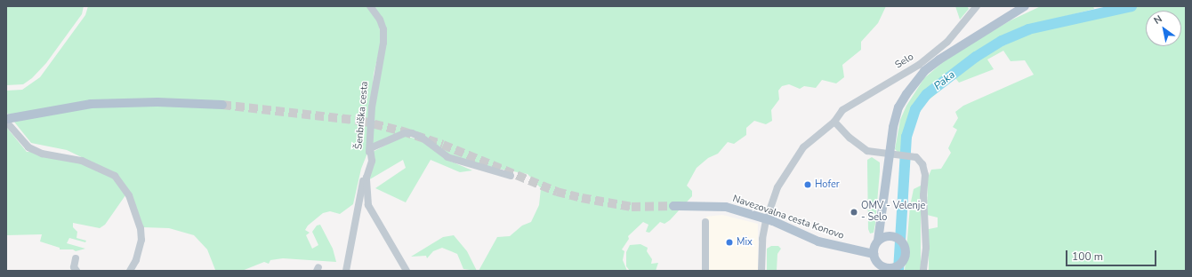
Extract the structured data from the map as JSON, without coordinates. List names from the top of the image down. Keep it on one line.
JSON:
{"streets":{"main road":["Navezovalna cesta Konovo"],"street":["Selo","Šenbriška cesta"]},"water":["Paka"],"places":["Hofer","OMV - Velenje - Selo","Mix"],"scale_bar":"100 m","north":"top left"}
